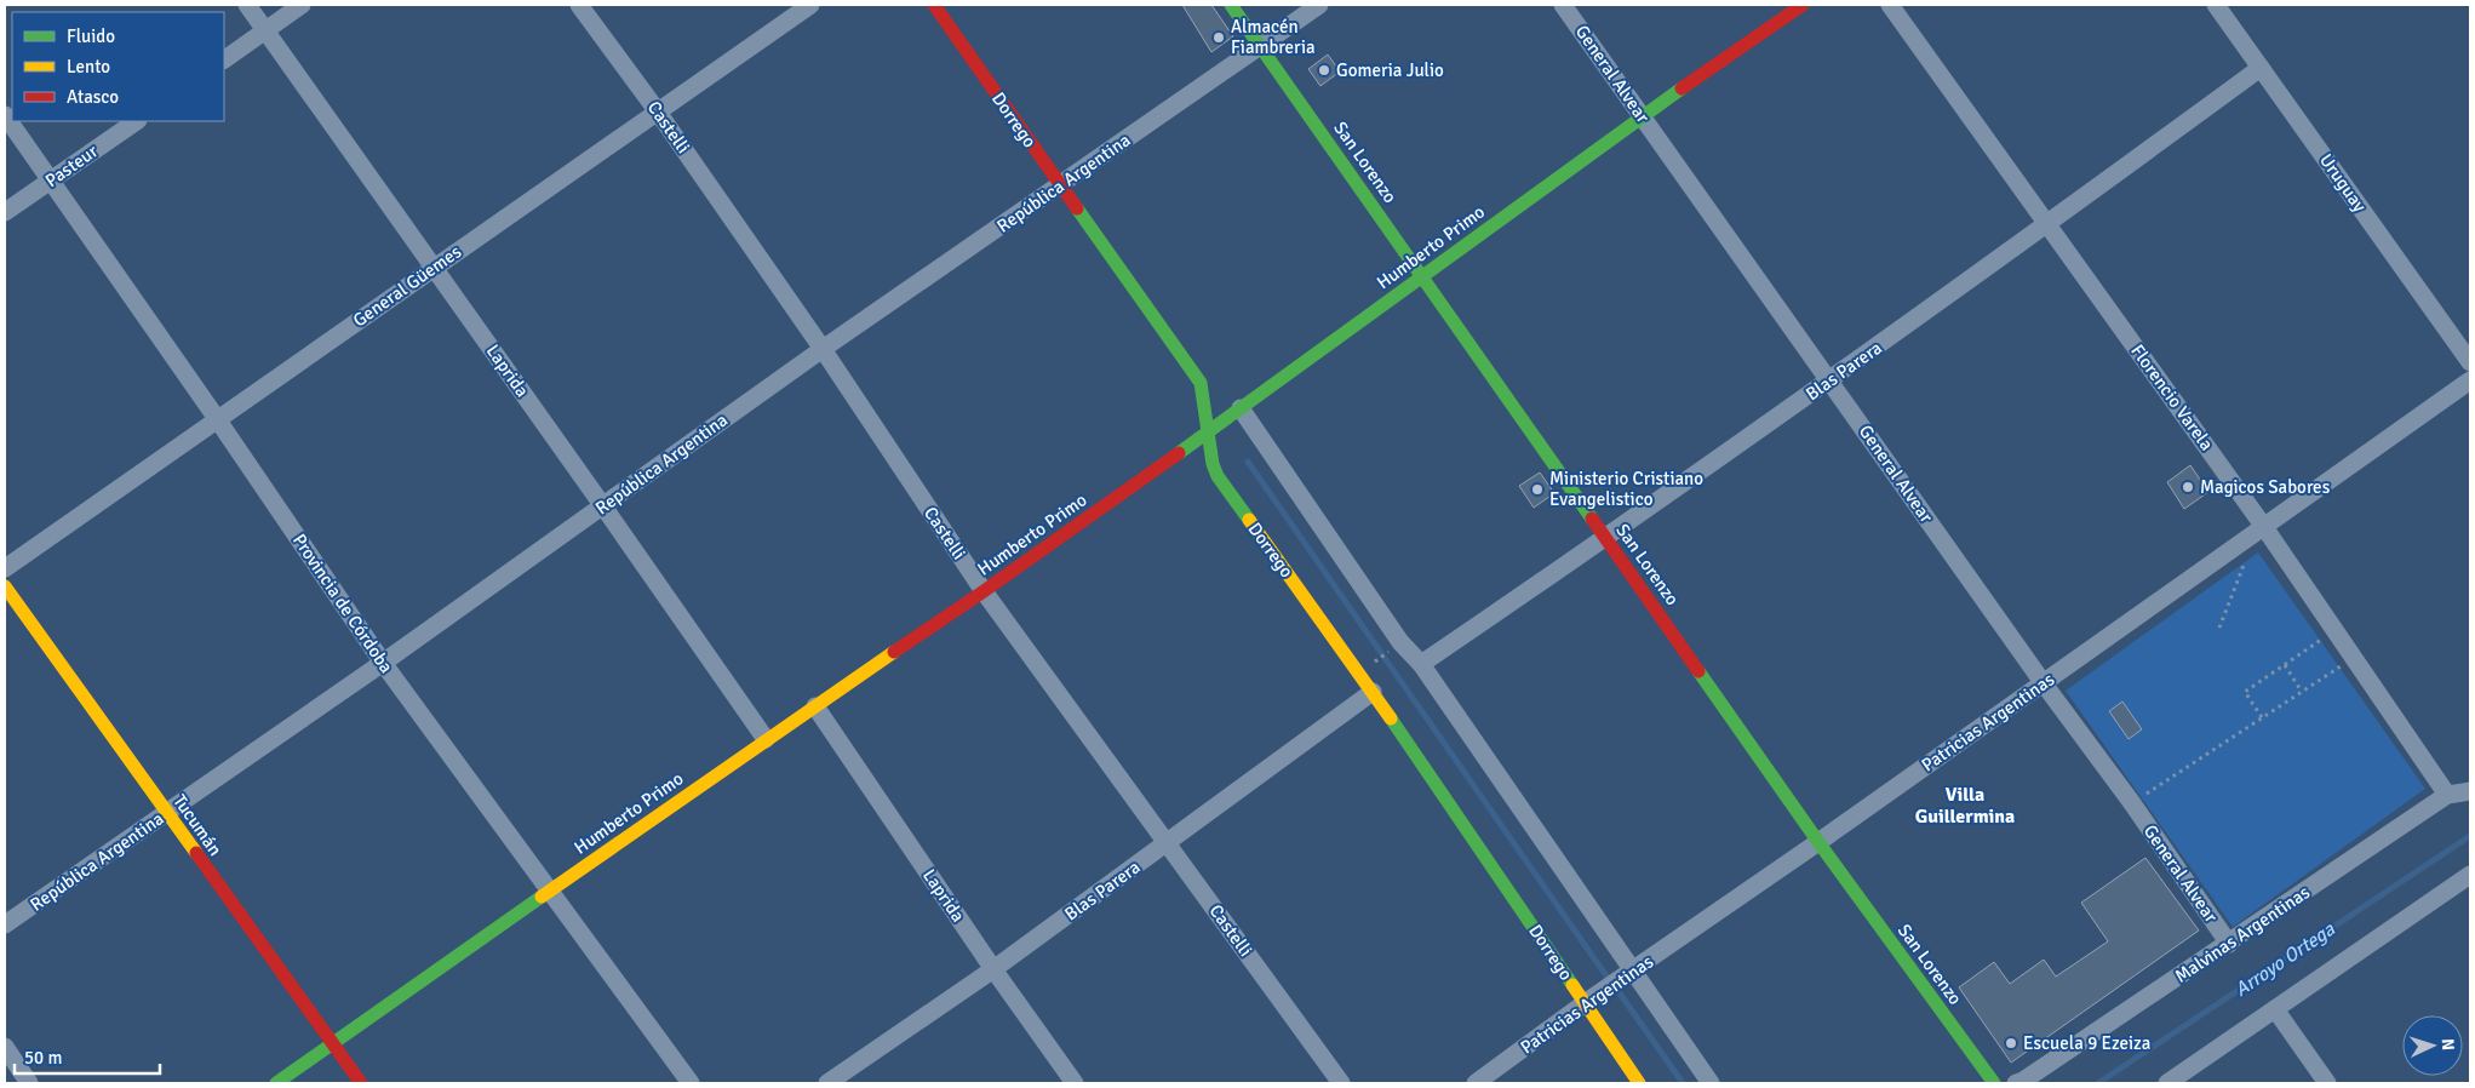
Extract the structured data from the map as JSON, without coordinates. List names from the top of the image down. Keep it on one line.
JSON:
{"streets":{"street":["General Alvear","Dorrego","Castelli","San Lorenzo","Pasteur","República Argentina","Uruguay","Humberto Primo","General Güemes","Laprida","Blas Parera","Florencio Varela","Provincia de Córdoba","Patricias Argentinas","Tucumán","Malvinas Argentinas"]},"crossings":[["General Alvear","Humberto Primo"],["General Alvear","Blas Parera"],["General Alvear","Patricias Argentinas"],["General Alvear","Malvinas Argentinas"],["Dorrego","República Argentina"],["Dorrego","Humberto Primo"],["Dorrego","Blas Parera"],["Dorrego","Patricias Argentinas"],["Castelli","República Argentina"],["Castelli","Humberto Primo"],["Castelli","General Güemes"],["Castelli","Blas Parera"],["San Lorenzo","República Argentina"],["San Lorenzo","Humberto Primo"],["San Lorenzo","Blas Parera"],["San Lorenzo","Patricias Argentinas"],["Pasteur","Provincia de Córdoba"],["República Argentina","Laprida"],["República Argentina","Provincia de Córdoba"],["República Argentina","Tucumán"],["Uruguay","Blas Parera"],["Humberto Primo","Laprida"],["Humberto Primo","Provincia de Córdoba"],["Humberto Primo","Tucumán"],["General Güemes","Laprida"],["General Güemes","Provincia de Córdoba"],["Laprida","Blas Parera"],["Blas Parera","Florencio Varela"],["Florencio Varela","Patricias Argentinas"],["Florencio Varela","Malvinas Argentinas"]],"districts":["Villa Guillermina"],"water":["Arroyo Ortega"],"places":["Almacén Fiambreria","Gomeria Julio","Magicos Sabores","Ministerio Cristiano Evangelistico","Escuela 9 Ezeiza"],"legend":["Fluido","Lento","Atasco"],"scale_bar":"50 m","north":"right"}
